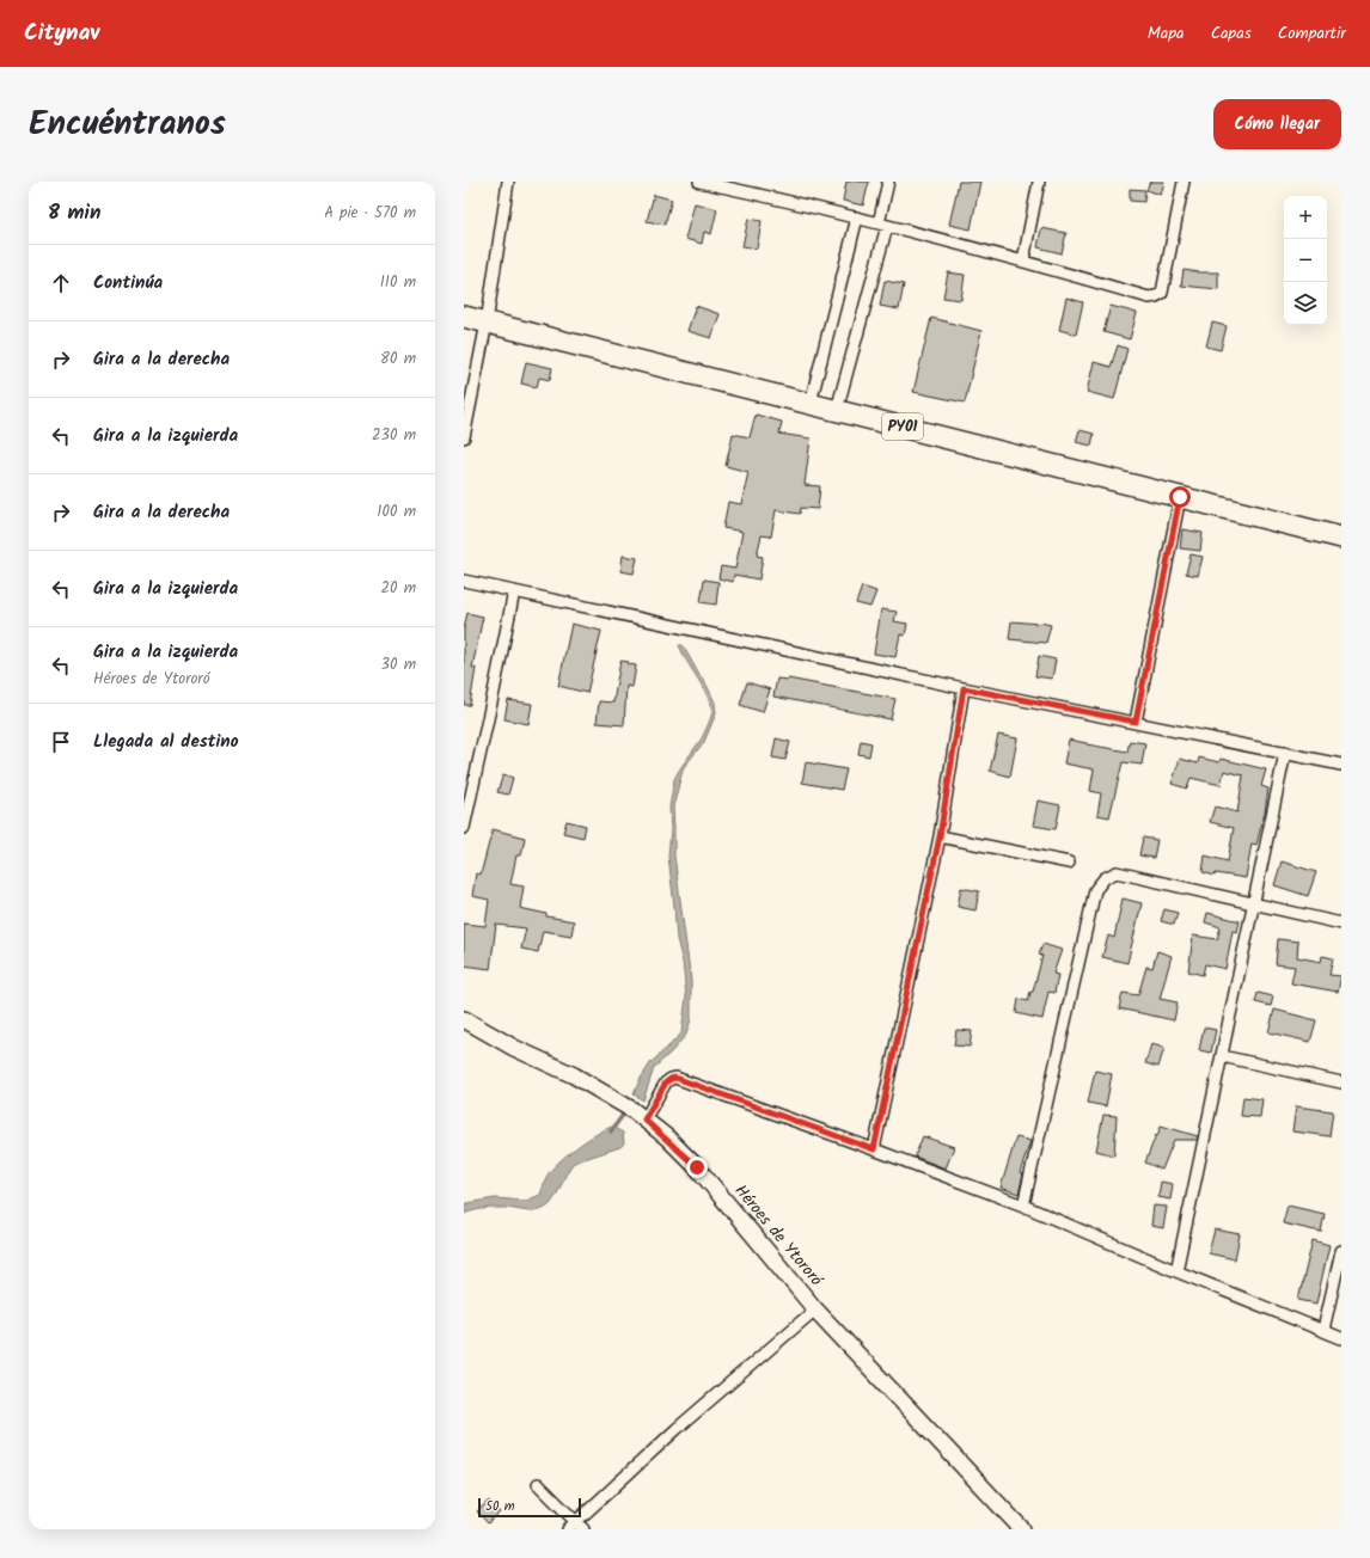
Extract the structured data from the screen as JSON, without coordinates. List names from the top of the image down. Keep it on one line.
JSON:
{"streets":{"highway":["PY01"],"main road":["Héroes de Ytororó"]},"scale_bar":"50 m","page":{"header":"Citynav","nav":["Mapa","Capas","Compartir"],"title":"Encuéntranos","buttons":"Cómo llegar","heading":["8 min","A pie · 570 m"],"map_buttons":["+","−"],"list":[["Continúa","110 m"],["Gira a la derecha","80 m"],["Gira a la izquierda","230 m"],["Gira a la derecha","100 m"],["Gira a la izquierda","20 m"],["Gira a la izquierda","Héroes de Ytororó","30 m"],"Llegada al destino"],"scale":"50 m"}}
